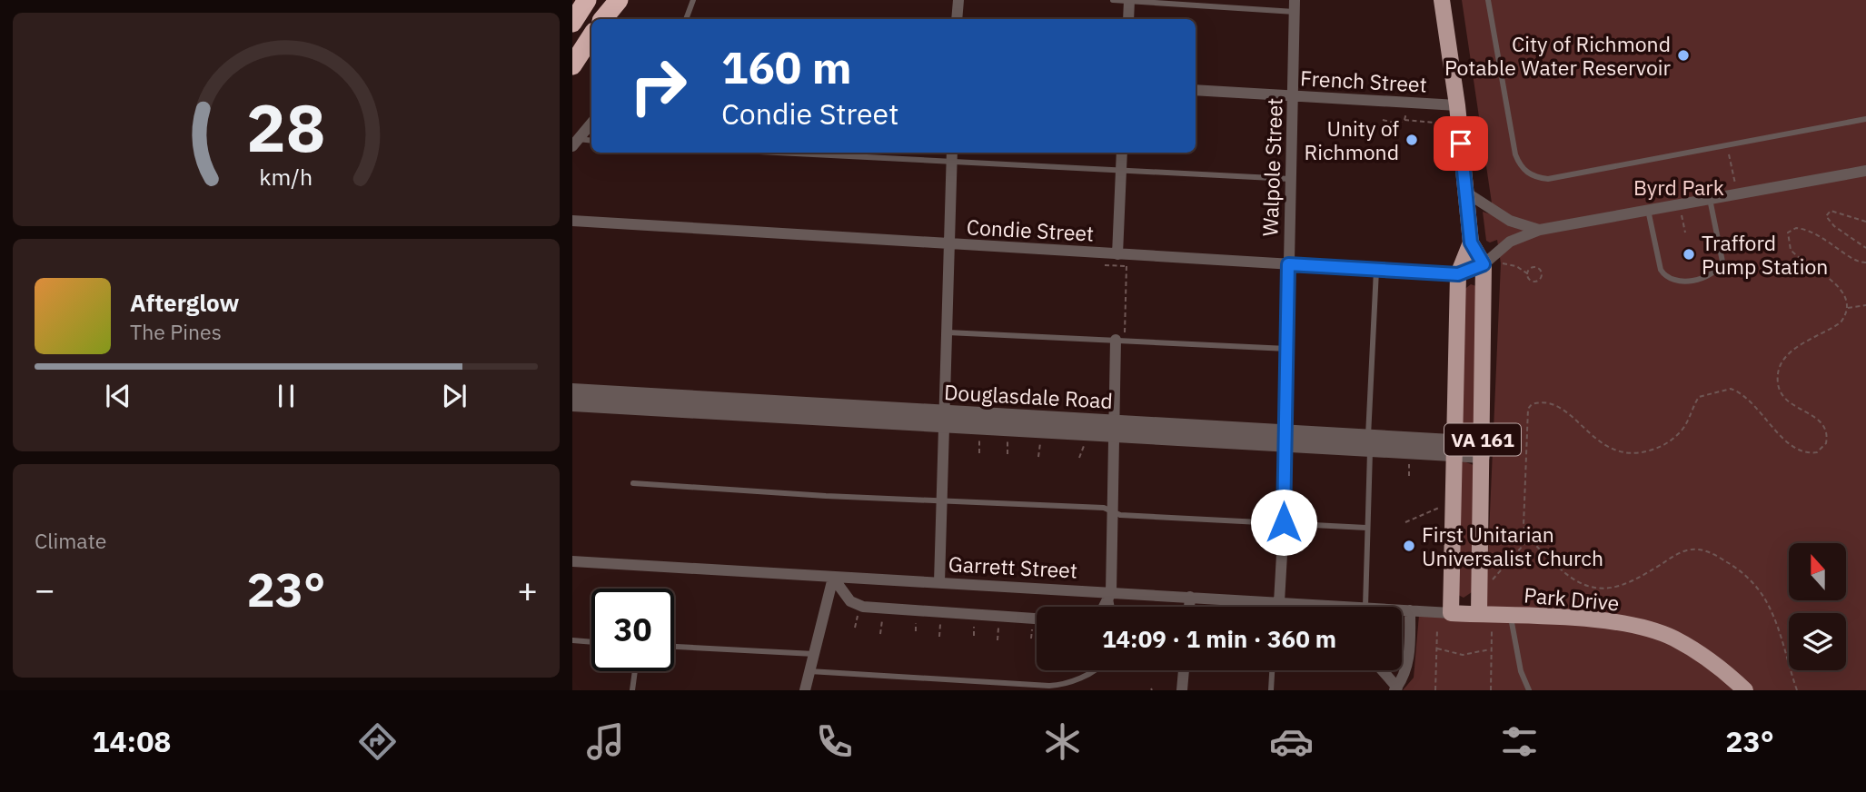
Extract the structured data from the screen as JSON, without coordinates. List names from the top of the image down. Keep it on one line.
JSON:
{"streets":{"main road":["VA 161","Park Drive"],"street":["French Street","Walpole Street","Condie Street","Douglasdale Road","Garrett Street"]},"crossings":[["French Street","Walpole Street"],["French Street","VA 161"],["Walpole Street","Condie Street"],["Walpole Street","Douglasdale Road"],["Walpole Street","Garrett Street"],["Condie Street","VA 161"],["Douglasdale Road","VA 161"],["VA 161","Garrett Street"],["VA 161","Park Drive"],["Garrett Street","Park Drive"]],"parks":["Byrd Park"],"places":["City of Richmond Potable Water Reservoir","Unity of Richmond","Trafford Pump Station","First Unitarian Universalist Church"],"north":"top","page":{"turn":["160 m","Condie Street"],"song":["Afterglow","The Pines"],"tile":"Climate","heat":["−","23°","+"],"limit":"30","trip":"14:09 · 1 min · 360 m","tabs":["14:08","23°"],"gauge":["28","km/h"]}}
